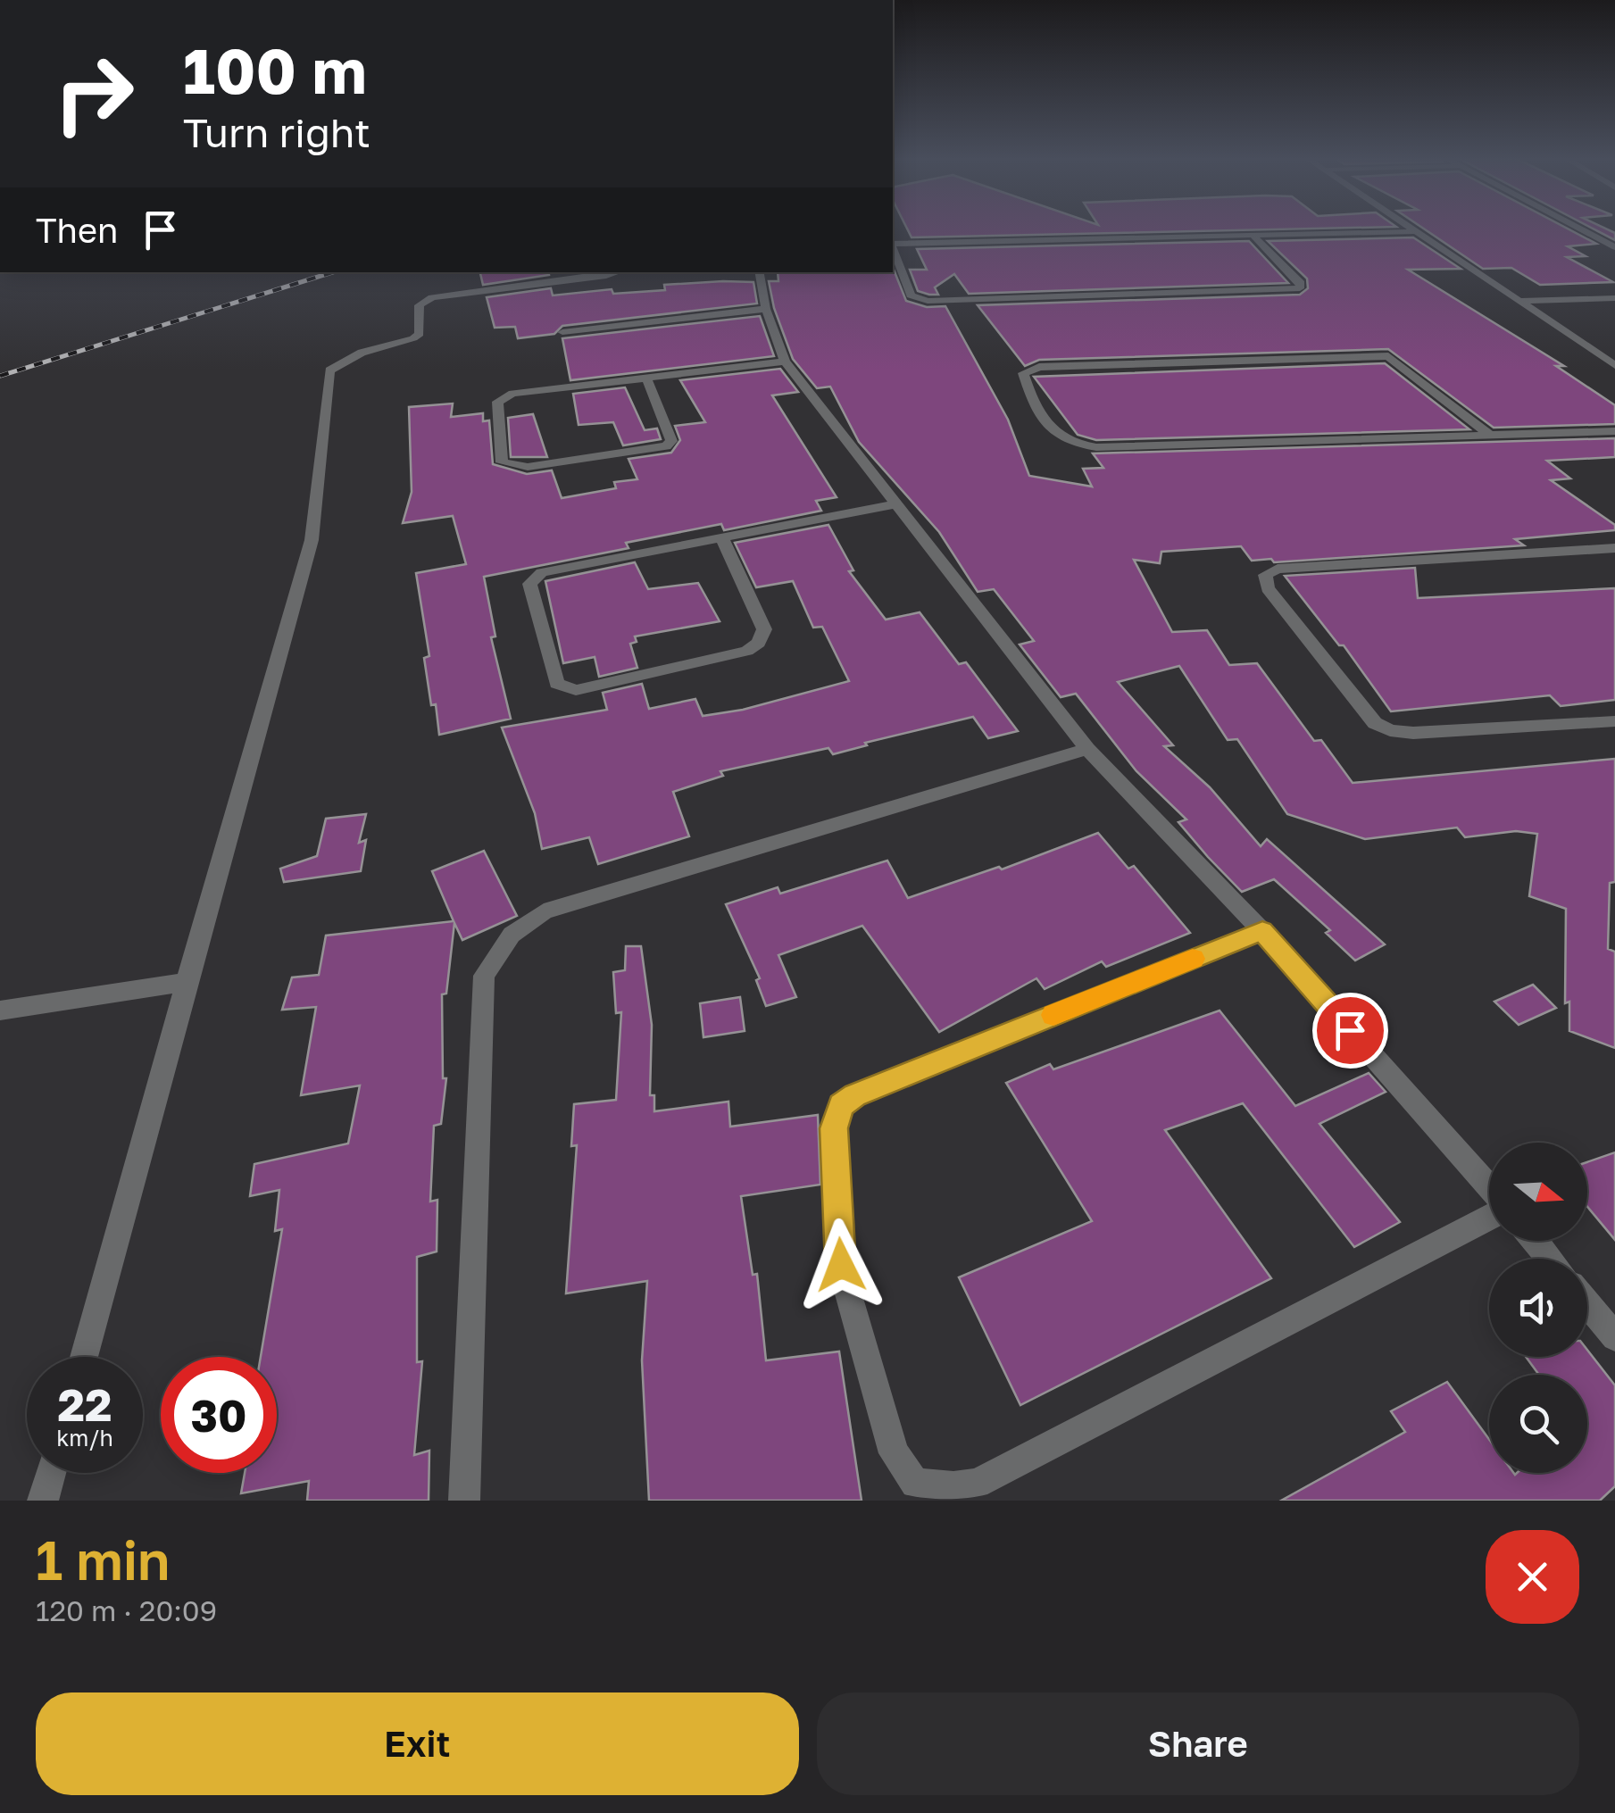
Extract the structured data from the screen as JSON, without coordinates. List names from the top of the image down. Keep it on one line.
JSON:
{"north":"right","page":{"turn":["100 m","Turn right"],"then":"Then","speed":"22 km/h","limit":"30","heading":["1 min","120 m · 20:09"],"buttons":["Exit","Share"]}}
